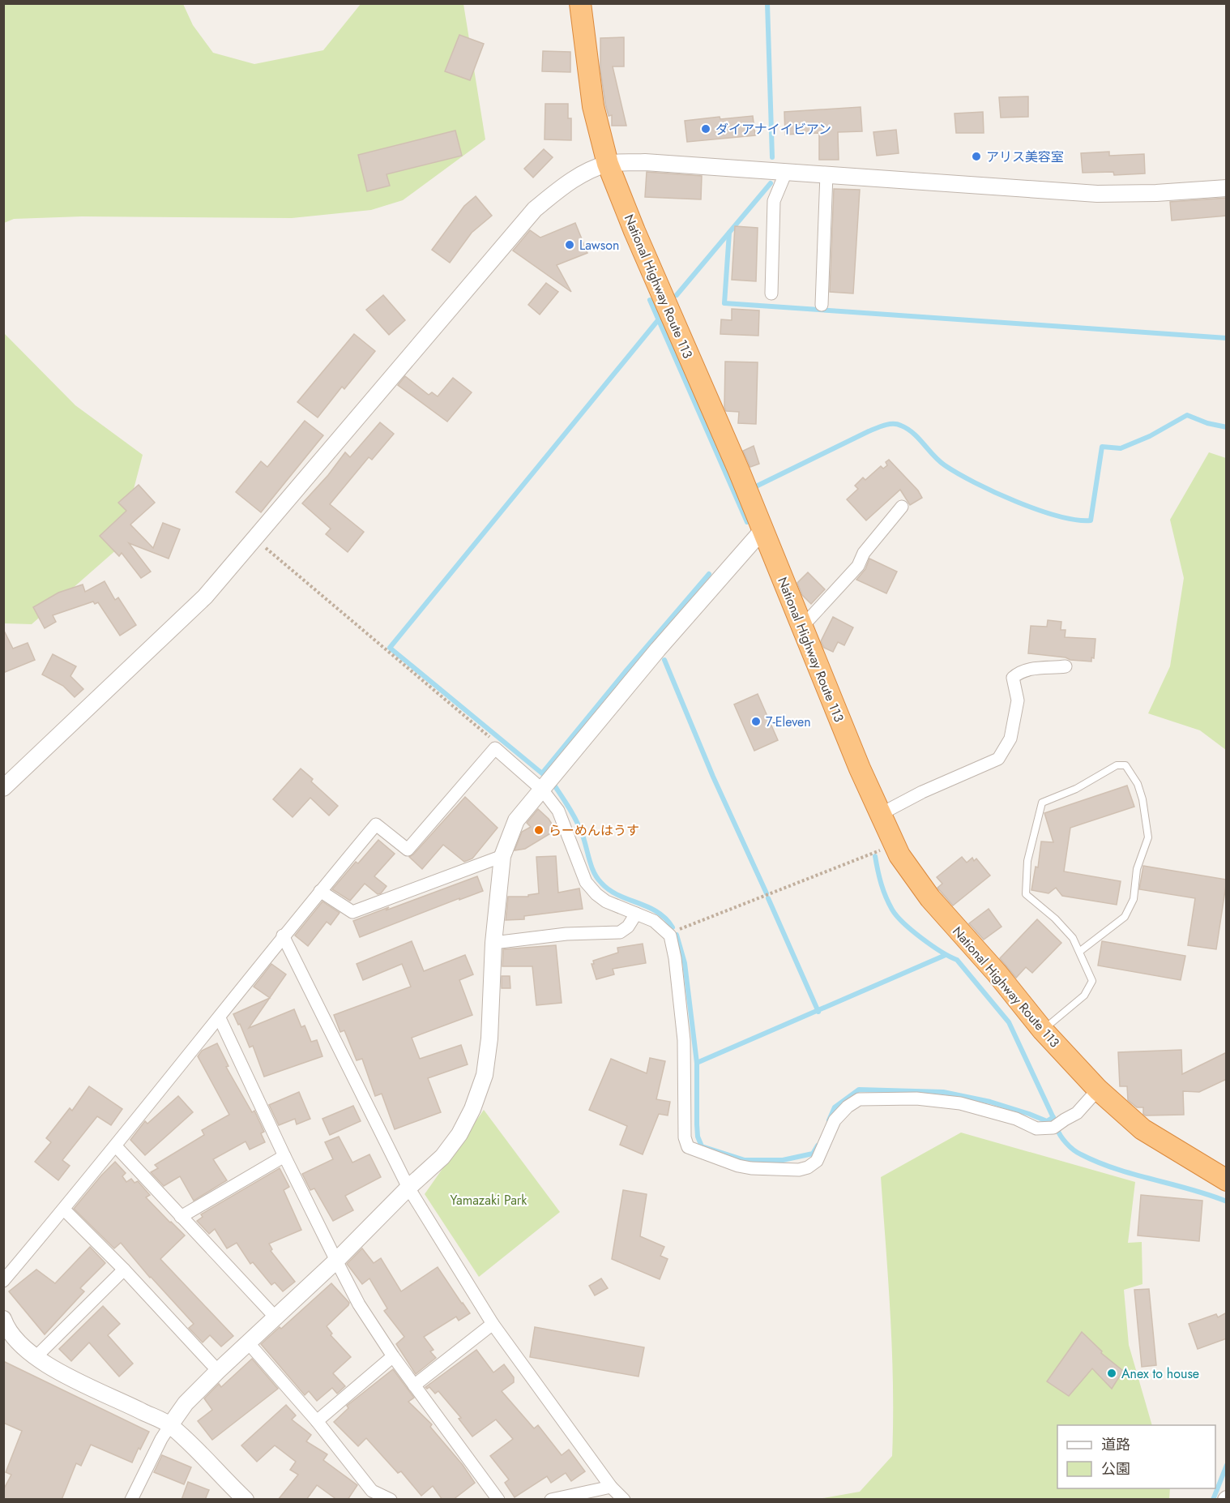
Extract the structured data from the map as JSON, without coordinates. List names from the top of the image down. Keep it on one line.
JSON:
{"streets":{"highway":["National Highway Route 113"]},"parks":["Yamazaki Park"],"places":["ダイアナイイビアン","アリス美容室","Lawson","7-Eleven","らーめんはうす","Anex to house"],"legend":["道路","公園"]}
